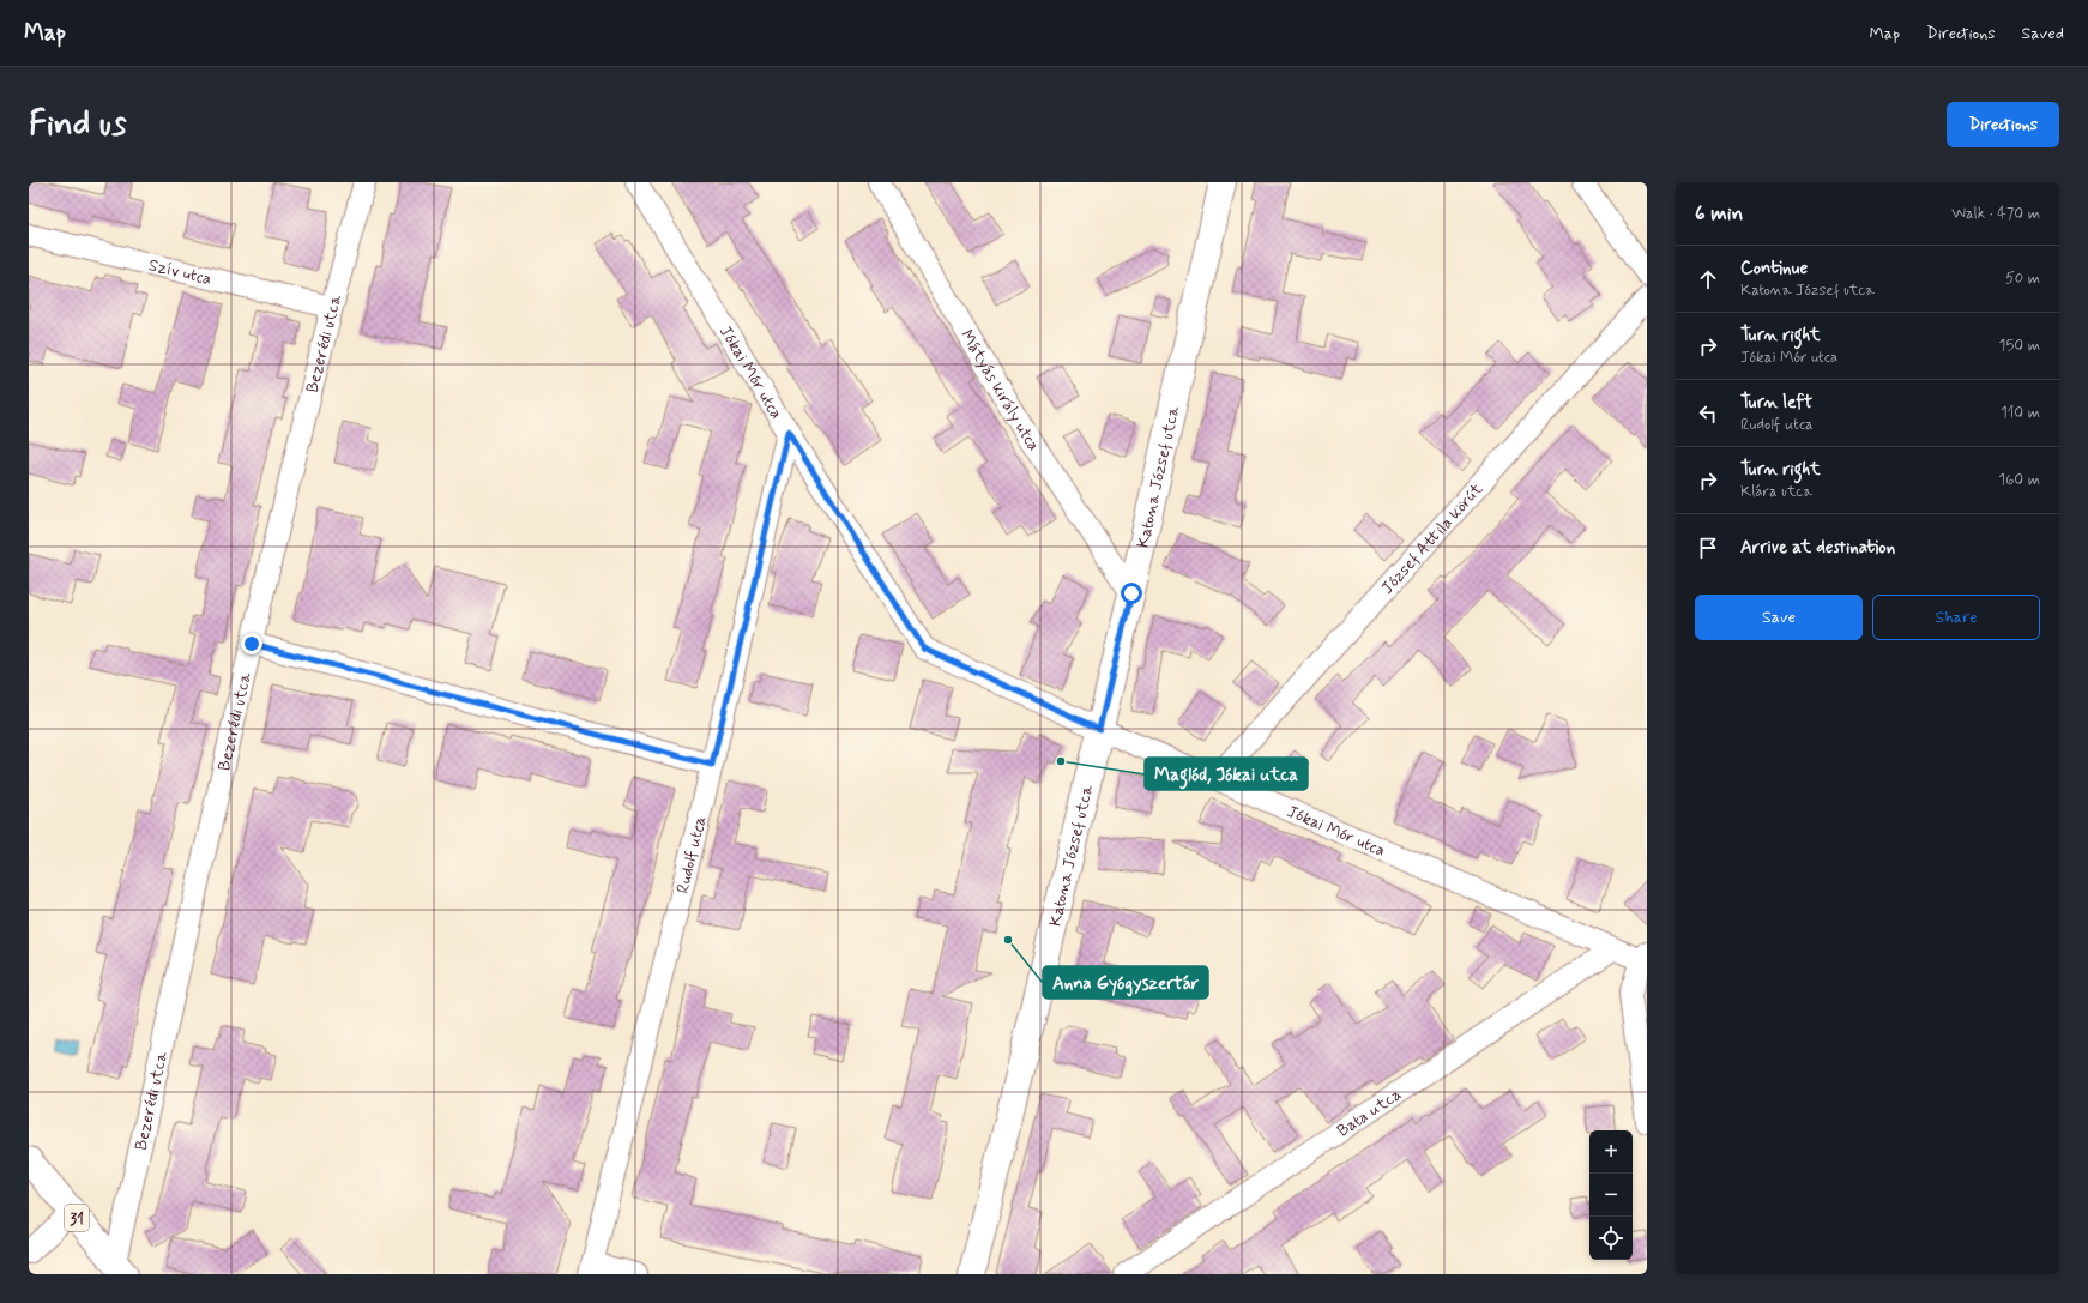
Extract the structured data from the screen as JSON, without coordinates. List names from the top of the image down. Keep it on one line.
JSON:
{"streets":{"main road":["Katona József utca","31"],"street":["Szív utca","Bezerédi utca","Jókai Mór utca","Mátyás király utca","József Attila körút","Rudolf utca","Bata utca"]},"crossings":[["Szív utca","Bezerédi utca"],["Bezerédi utca","31"],["Jókai Mór utca","Katona József utca"],["Jókai Mór utca","József Attila körút"],["Jókai Mór utca","Rudolf utca"],["Jókai Mór utca","Bata utca"],["Mátyás király utca","Katona József utca"]],"places":["Maglód, Jókai utca","Anna Gyógyszertár"],"page":{"header":"Map","nav":["Map","Directions","Saved"],"buttons":["Directions",["Save","Share"]],"title":"Find us","heading":["6 min","Walk · 470 m"],"list":[["Continue","Katona József utca","50 m"],["Turn right","Jókai Mór utca","150 m"],["Turn left","Rudolf utca","110 m"],["Turn right","Klára utca","160 m"],"Arrive at destination"],"map_buttons":["+","−"]}}
